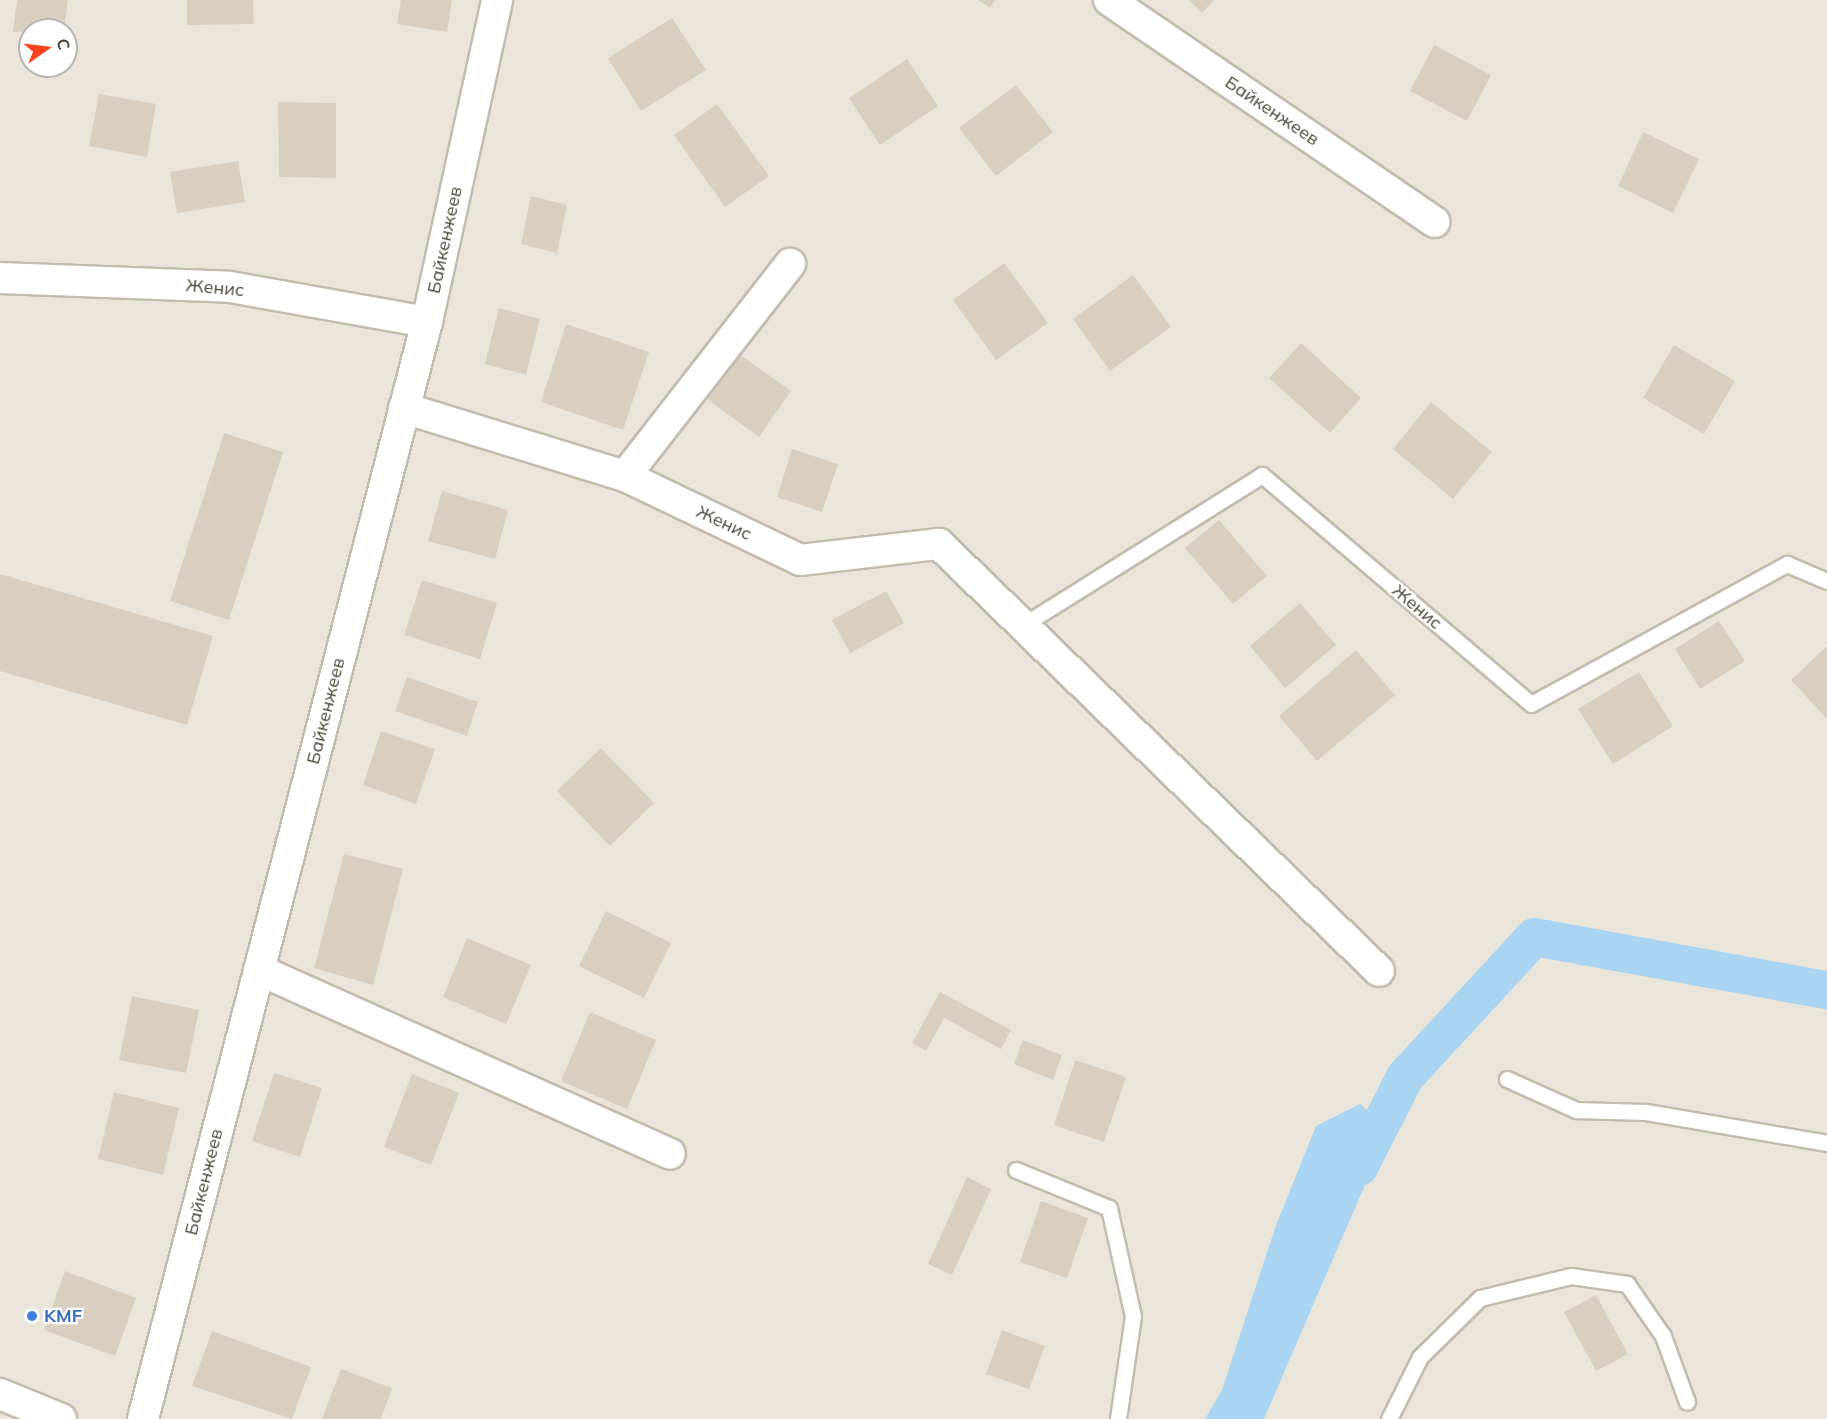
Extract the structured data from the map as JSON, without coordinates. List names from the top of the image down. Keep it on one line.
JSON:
{"streets":{"street":["Байкенжеев","Женис"]},"crossings":[["Байкенжеев","Женис"]],"places":["KMF"],"north":"right"}
